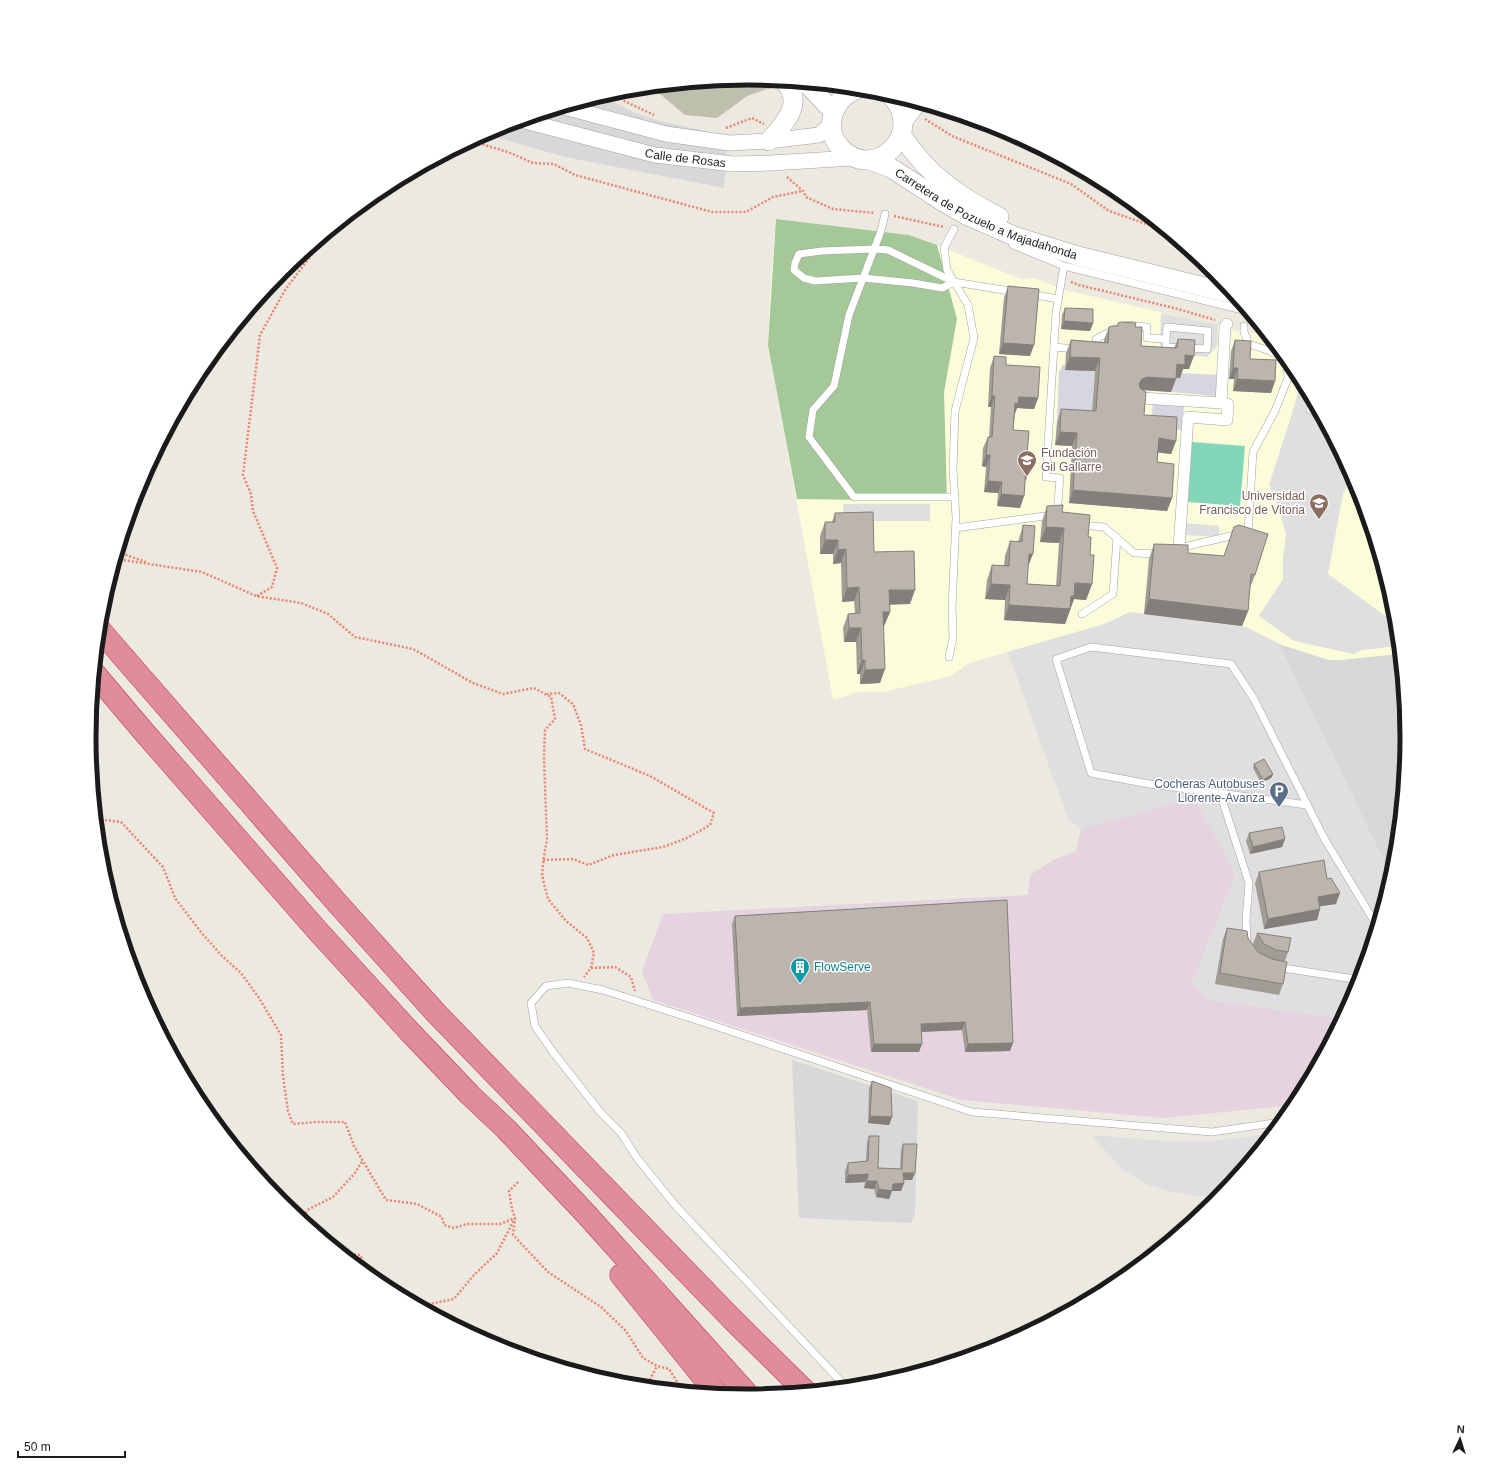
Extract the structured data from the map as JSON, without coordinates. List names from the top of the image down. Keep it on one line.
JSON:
{"streets":{"street":["Calle de Rosas","Carretera de Pozuelo a Majadahonda"]},"crossings":[["Calle de Rosas","Carretera de Pozuelo a Majadahonda"]],"places":{"school or university":["Fundación Gil Gallarre","Universidad Francisco de Vitoria"],"parking":["Cocheras Autobuses Llorente-Avanza"],"building":["FlowServe"]},"scale_bar":"50 m","north":"top"}
